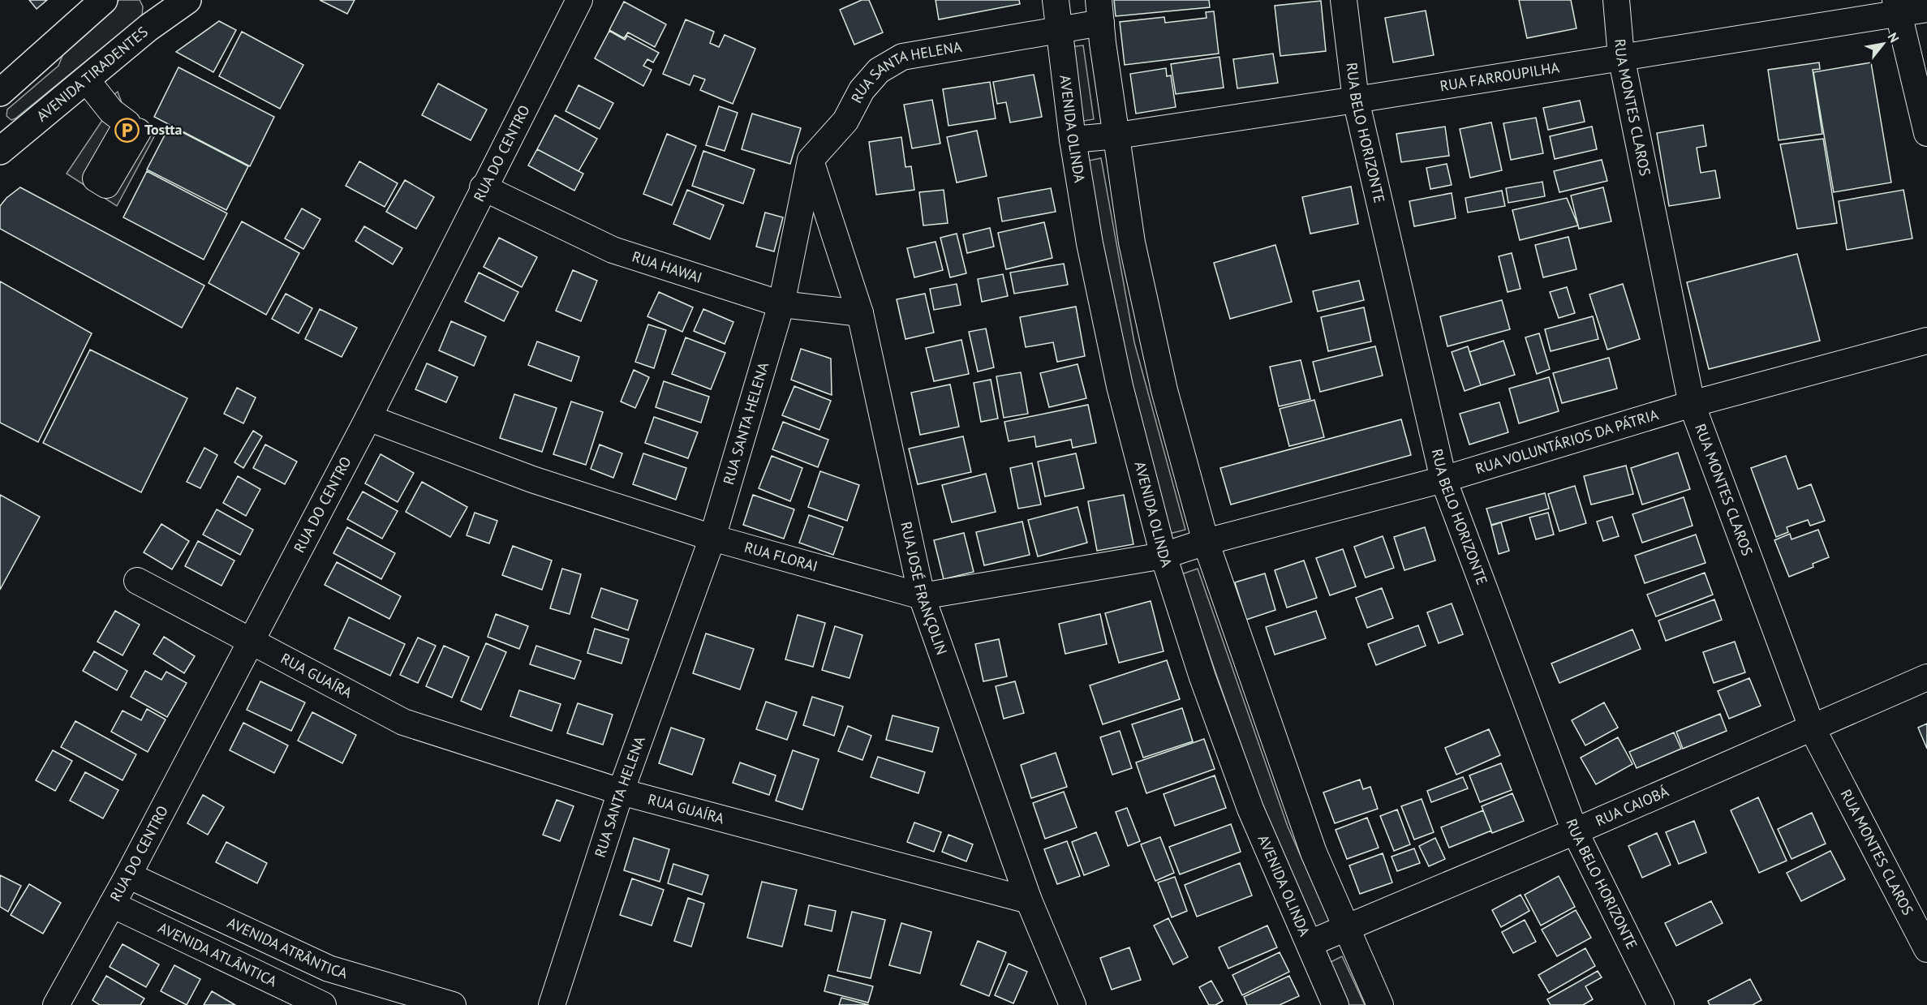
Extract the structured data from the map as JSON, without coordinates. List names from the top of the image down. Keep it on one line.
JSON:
{"streets":{"main road":["AVENIDA TIRADENTES"],"street":["RUA FARROUPILHA","RUA SANTA HELENA","RUA MONTES CLAROS","AVENIDA OLINDA","RUA BELO HORIZONTE","RUA DO CENTRO","RUA HAWAI","RUA VOLUNTÁRIOS DA PÁTRIA","RUA FLORAI","RUA JOSÉ FRANÇOLIN","RUA GUAÍRA","RUA CAIOBÁ","AVENIDA ATRÂNTICA","AVENIDA ATLÂNTICA"]},"crossings":[["RUA FARROUPILHA","RUA MONTES CLAROS"],["RUA FARROUPILHA","AVENIDA OLINDA"],["RUA FARROUPILHA","RUA BELO HORIZONTE"],["RUA SANTA HELENA","AVENIDA OLINDA"],["RUA SANTA HELENA","RUA HAWAI"],["RUA SANTA HELENA","RUA FLORAI"],["RUA SANTA HELENA","RUA JOSÉ FRANÇOLIN"],["RUA SANTA HELENA","RUA GUAÍRA"],["RUA MONTES CLAROS","RUA VOLUNTÁRIOS DA PÁTRIA"],["RUA MONTES CLAROS","RUA CAIOBÁ"],["AVENIDA OLINDA","RUA FLORAI"],["AVENIDA OLINDA","RUA CAIOBÁ"],["RUA BELO HORIZONTE","RUA VOLUNTÁRIOS DA PÁTRIA"],["RUA BELO HORIZONTE","RUA CAIOBÁ"],["RUA DO CENTRO","RUA HAWAI"],["RUA DO CENTRO","RUA FLORAI"],["RUA DO CENTRO","RUA GUAÍRA"],["RUA DO CENTRO","AVENIDA ATRÂNTICA"],["RUA DO CENTRO","AVENIDA ATLÂNTICA"],["RUA HAWAI","RUA JOSÉ FRANÇOLIN"],["RUA VOLUNTÁRIOS DA PÁTRIA","RUA FLORAI"],["RUA FLORAI","RUA JOSÉ FRANÇOLIN"],["RUA JOSÉ FRANÇOLIN","RUA GUAÍRA"]],"places":{"parking":["Tostta"]},"north":"top right"}
